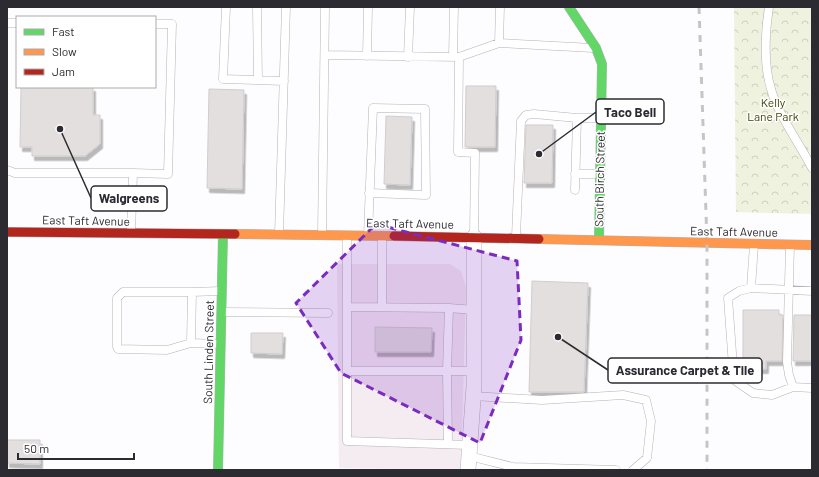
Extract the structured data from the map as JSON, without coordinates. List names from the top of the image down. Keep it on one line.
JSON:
{"streets":{"main road":["South Birch Street","East Taft Avenue","South Linden Street"]},"crossings":[["South Birch Street","East Taft Avenue"],["East Taft Avenue","South Linden Street"]],"parks":["Kelly Lane Park"],"places":["Walgreens","Taco Bell","Assurance Carpet & Tile"],"legend":["Fast","Slow","Jam"],"scale_bar":"50 m"}
